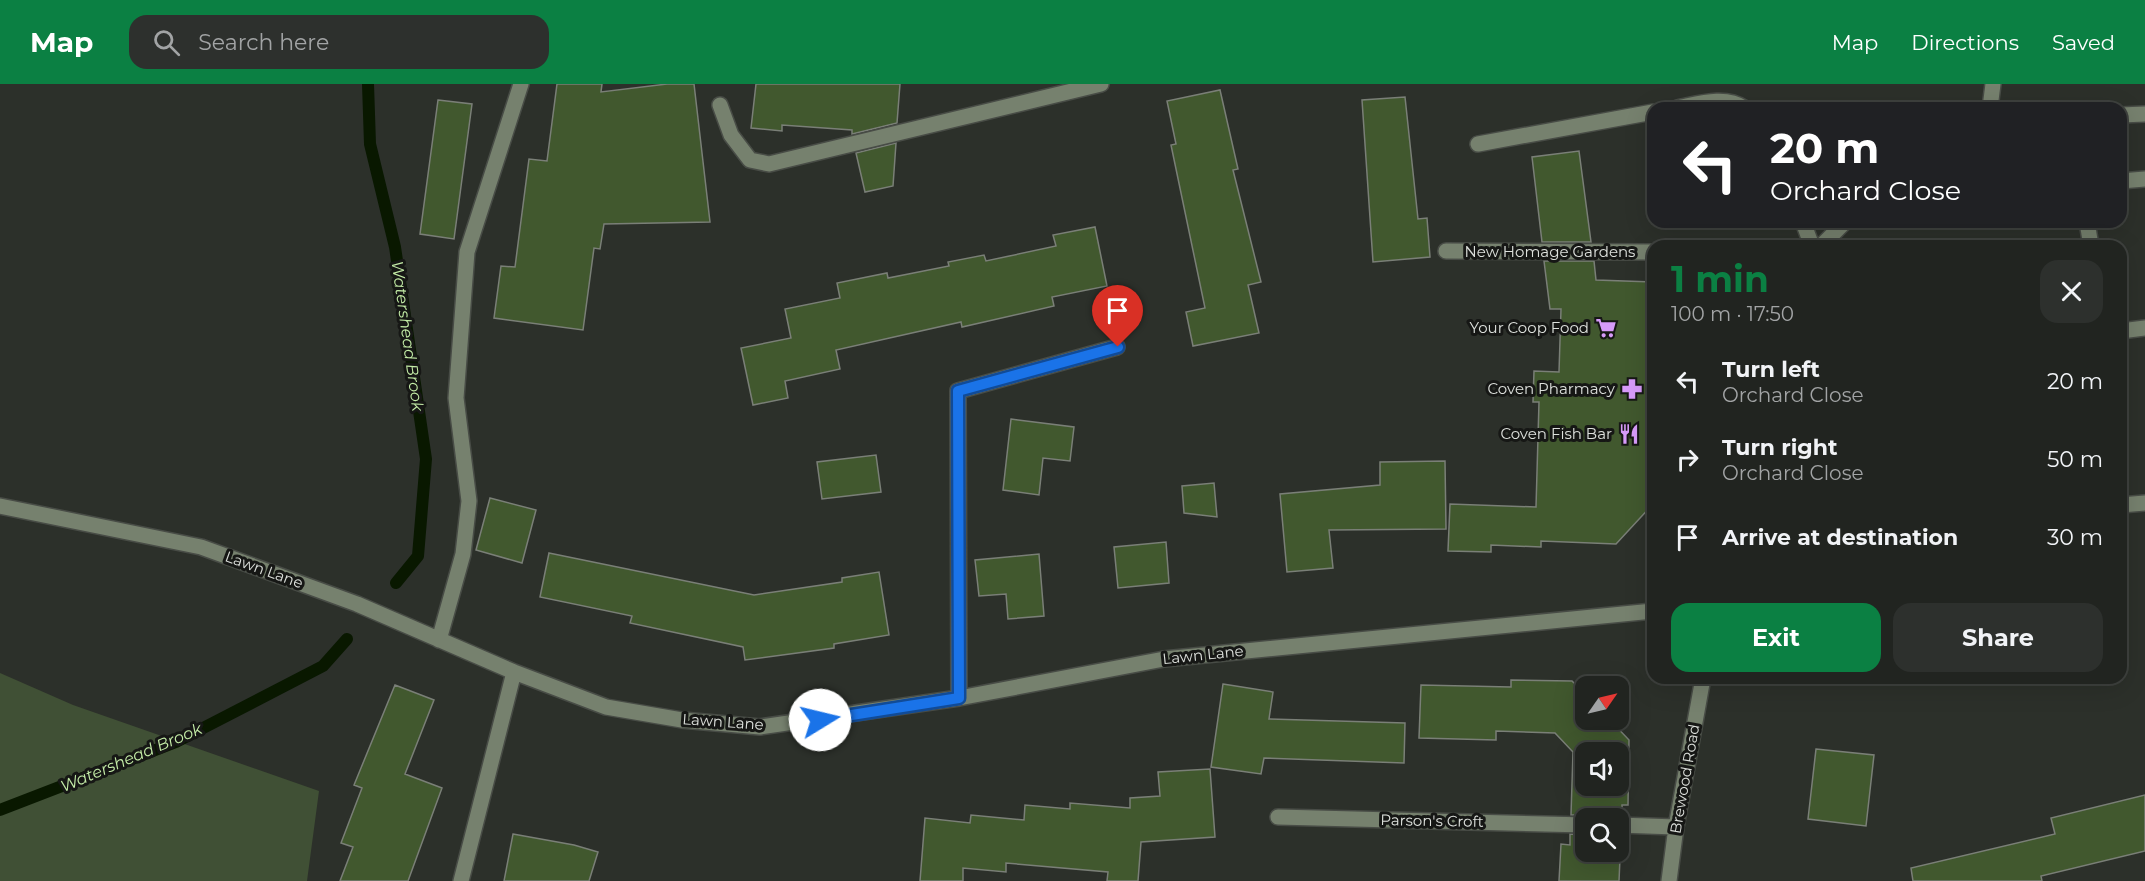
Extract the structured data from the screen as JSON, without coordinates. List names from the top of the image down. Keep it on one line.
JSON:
{"streets":{"street":["New Homage Gardens","Lawn Lane","Brewood Road","Parson's Croft"]},"water":["Watershead Brook"],"places":{"supermarket":["Your Coop Food"],"pharmacy":["Coven Pharmacy"],"restaurant":["Coven Fish Bar"]},"north":"top right","page":{"header":"Map","search":"Search here","nav":["Map","Directions","Saved"],"turn":["20 m","Orchard Close"],"heading":["1 min","100 m · 17:50"],"list":[{"name":"Turn left","note":"Orchard Close","value":"20 m"},{"name":"Turn right","note":"Orchard Close","value":"50 m"},{"name":"Arrive at destination","value":"30 m"}],"buttons":["Exit","Share"]}}
